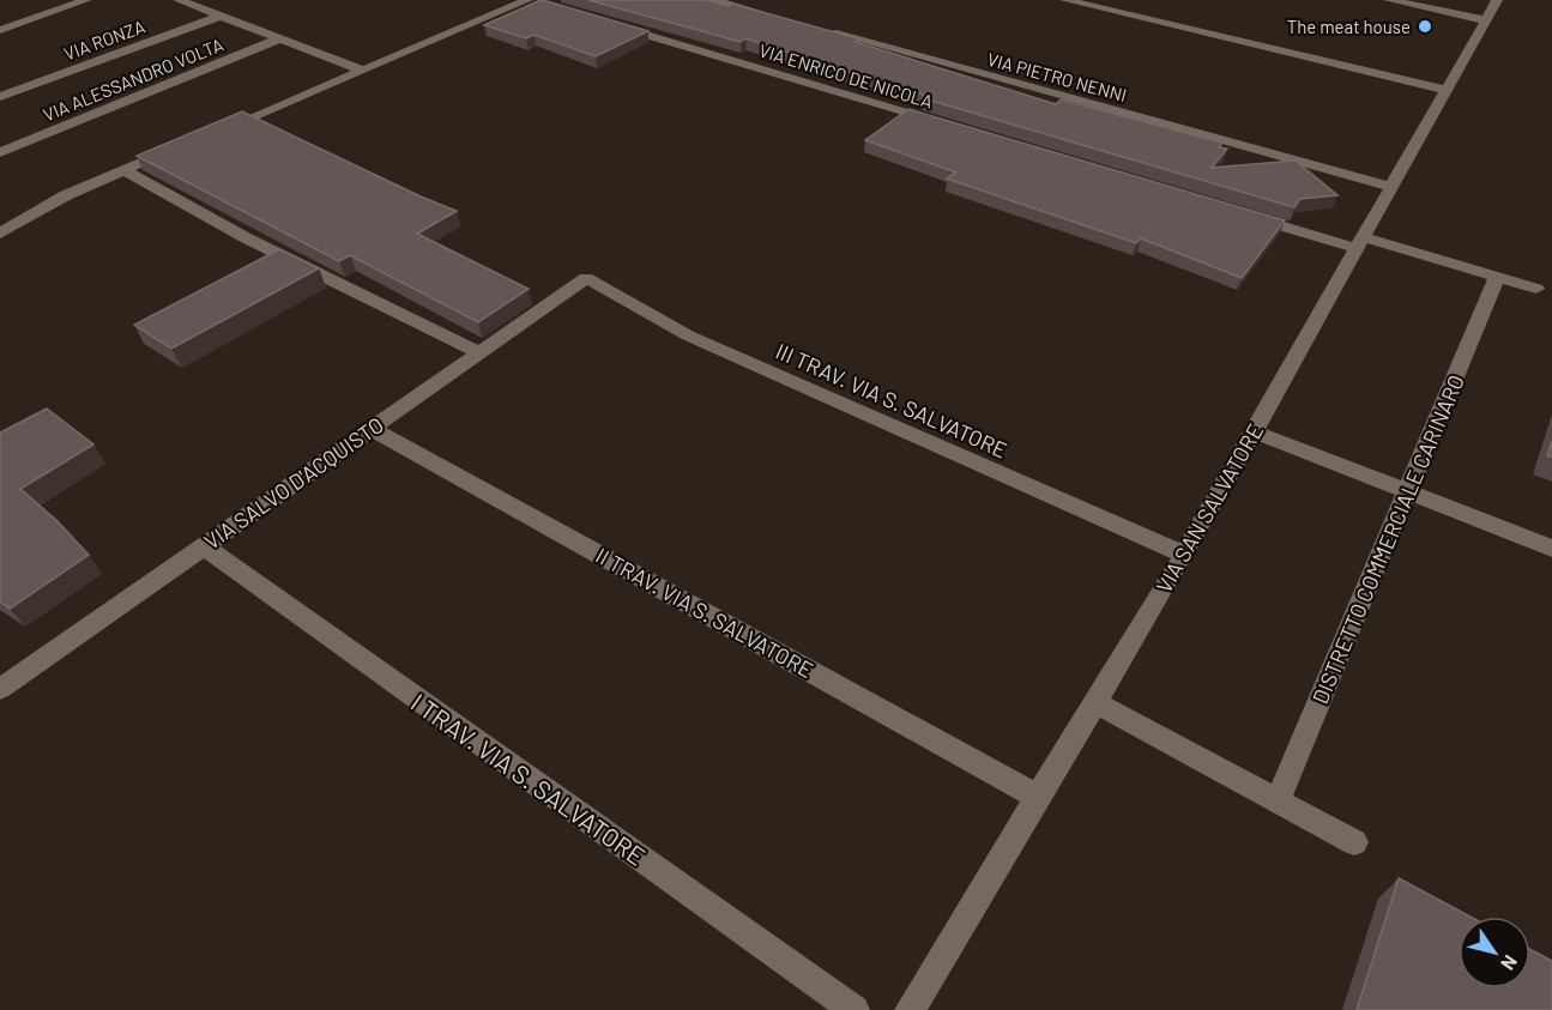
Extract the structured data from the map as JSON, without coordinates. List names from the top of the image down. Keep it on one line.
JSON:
{"streets":{"street":["VIA RONZA","VIA ENRICO DE NICOLA","VIA PIETRO NENNI","VIA ALESSANDRO VOLTA","III TRAV. VIA S. SALVATORE","VIA SALVO D'ACQUISTO","VIA SAN SALVATORE","DISTRETTO COMMERCIALE CARINARO","II TRAV. VIA S. SALVATORE","I TRAV. VIA S. SALVATORE"]},"crossings":[["VIA PIETRO NENNI","VIA SAN SALVATORE"],["III TRAV. VIA S. SALVATORE","VIA SALVO D'ACQUISTO"],["III TRAV. VIA S. SALVATORE","VIA SAN SALVATORE"],["VIA SALVO D'ACQUISTO","II TRAV. VIA S. SALVATORE"],["VIA SALVO D'ACQUISTO","I TRAV. VIA S. SALVATORE"],["VIA SAN SALVATORE","II TRAV. VIA S. SALVATORE"]],"places":["The meat house"],"north":"bottom right"}
